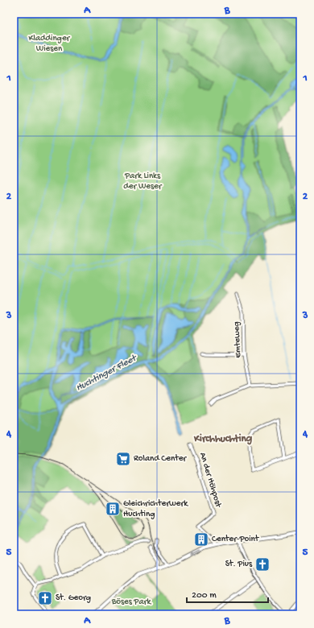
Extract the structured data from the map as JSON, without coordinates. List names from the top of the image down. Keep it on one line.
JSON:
{"streets":{"street":["Emteweg","An der Höhpost"]},"districts":["Kirchhuchting"],"water":["Huchtinger Fleet"],"parks":["Kladdinger Wiesen","Park Links der Weser","Böses Park"],"places":{"supermarket":["Roland Center"],"building":["Gleichrichterwerk Huchting","Center-Point"],"church":["St. Pius","St. Georg"]},"scale_bar":"200 m","grid":{"columns":["A","B"],"rows":["1","2","3","4","5"]}}
